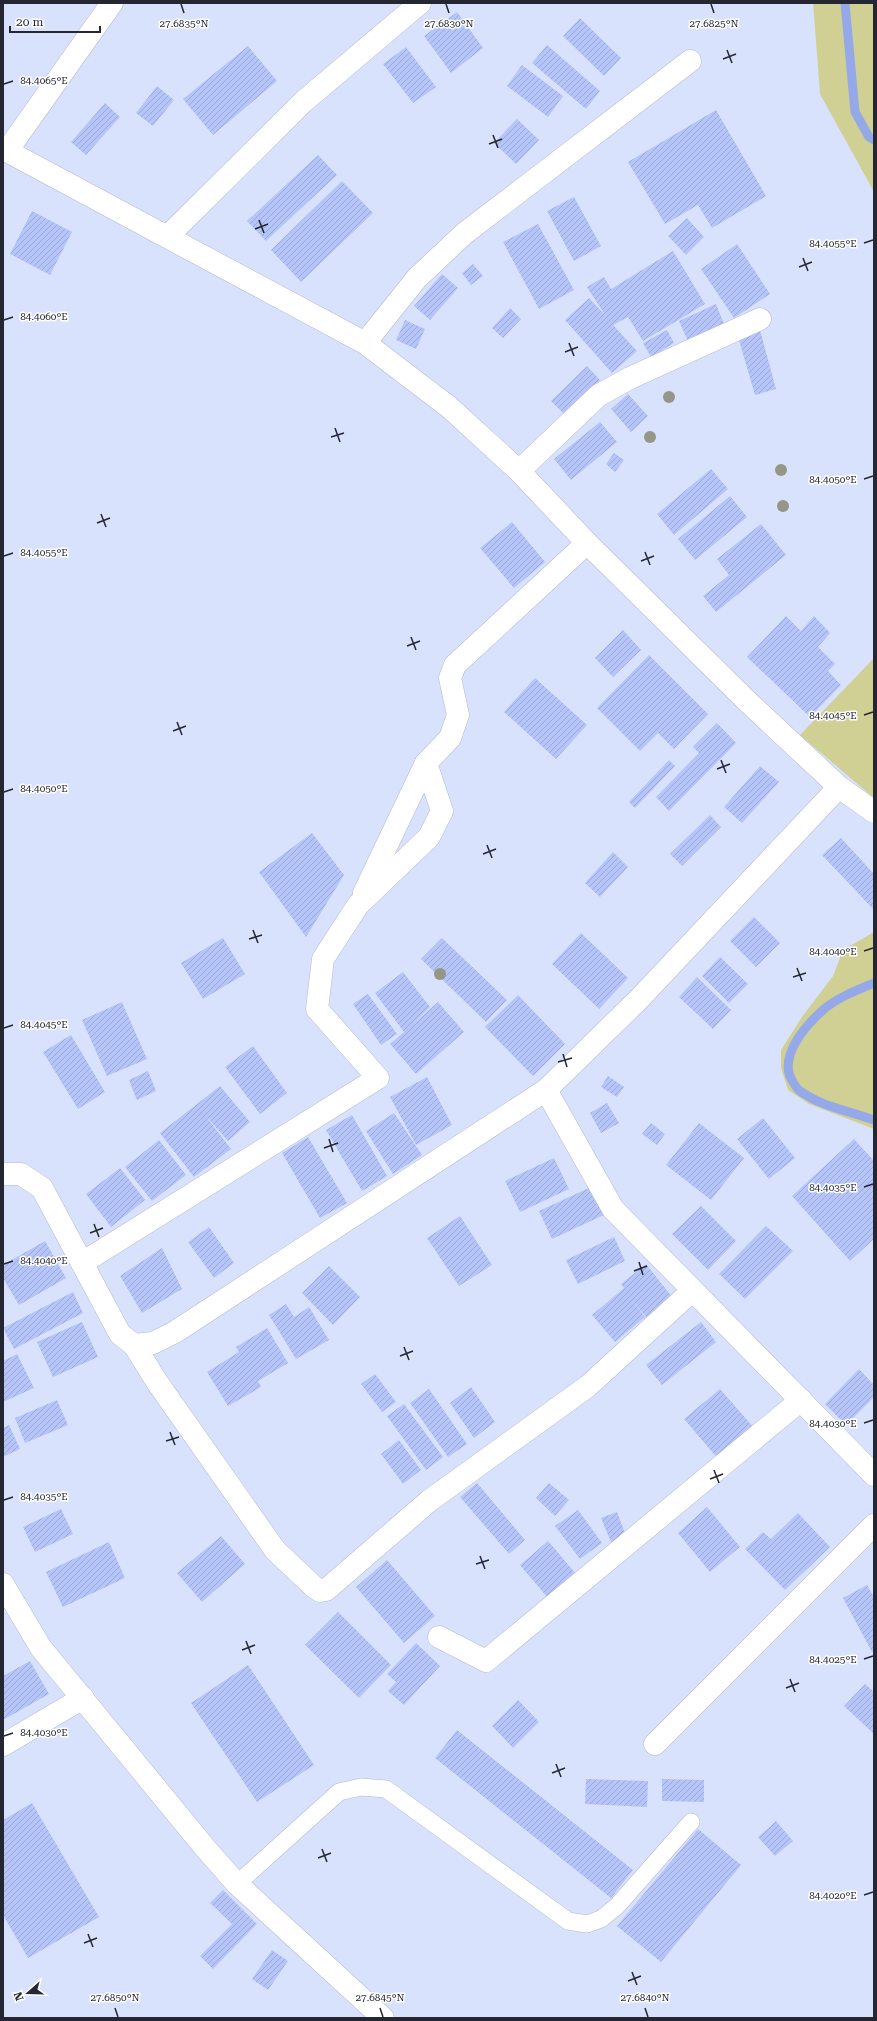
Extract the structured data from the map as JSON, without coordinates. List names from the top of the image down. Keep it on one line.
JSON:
{"scale_bar":"20 m","north":"left","coordinates":["27.6835°N","27.6830°N","27.6825°N","84.4065°E","84.4055°E","84.4060°E","84.4050°E","84.4045°E","84.4040°E","84.4035°E","84.4030°E","84.4025°E","84.4020°E","27.6850°N","27.6845°N","27.6840°N"]}
